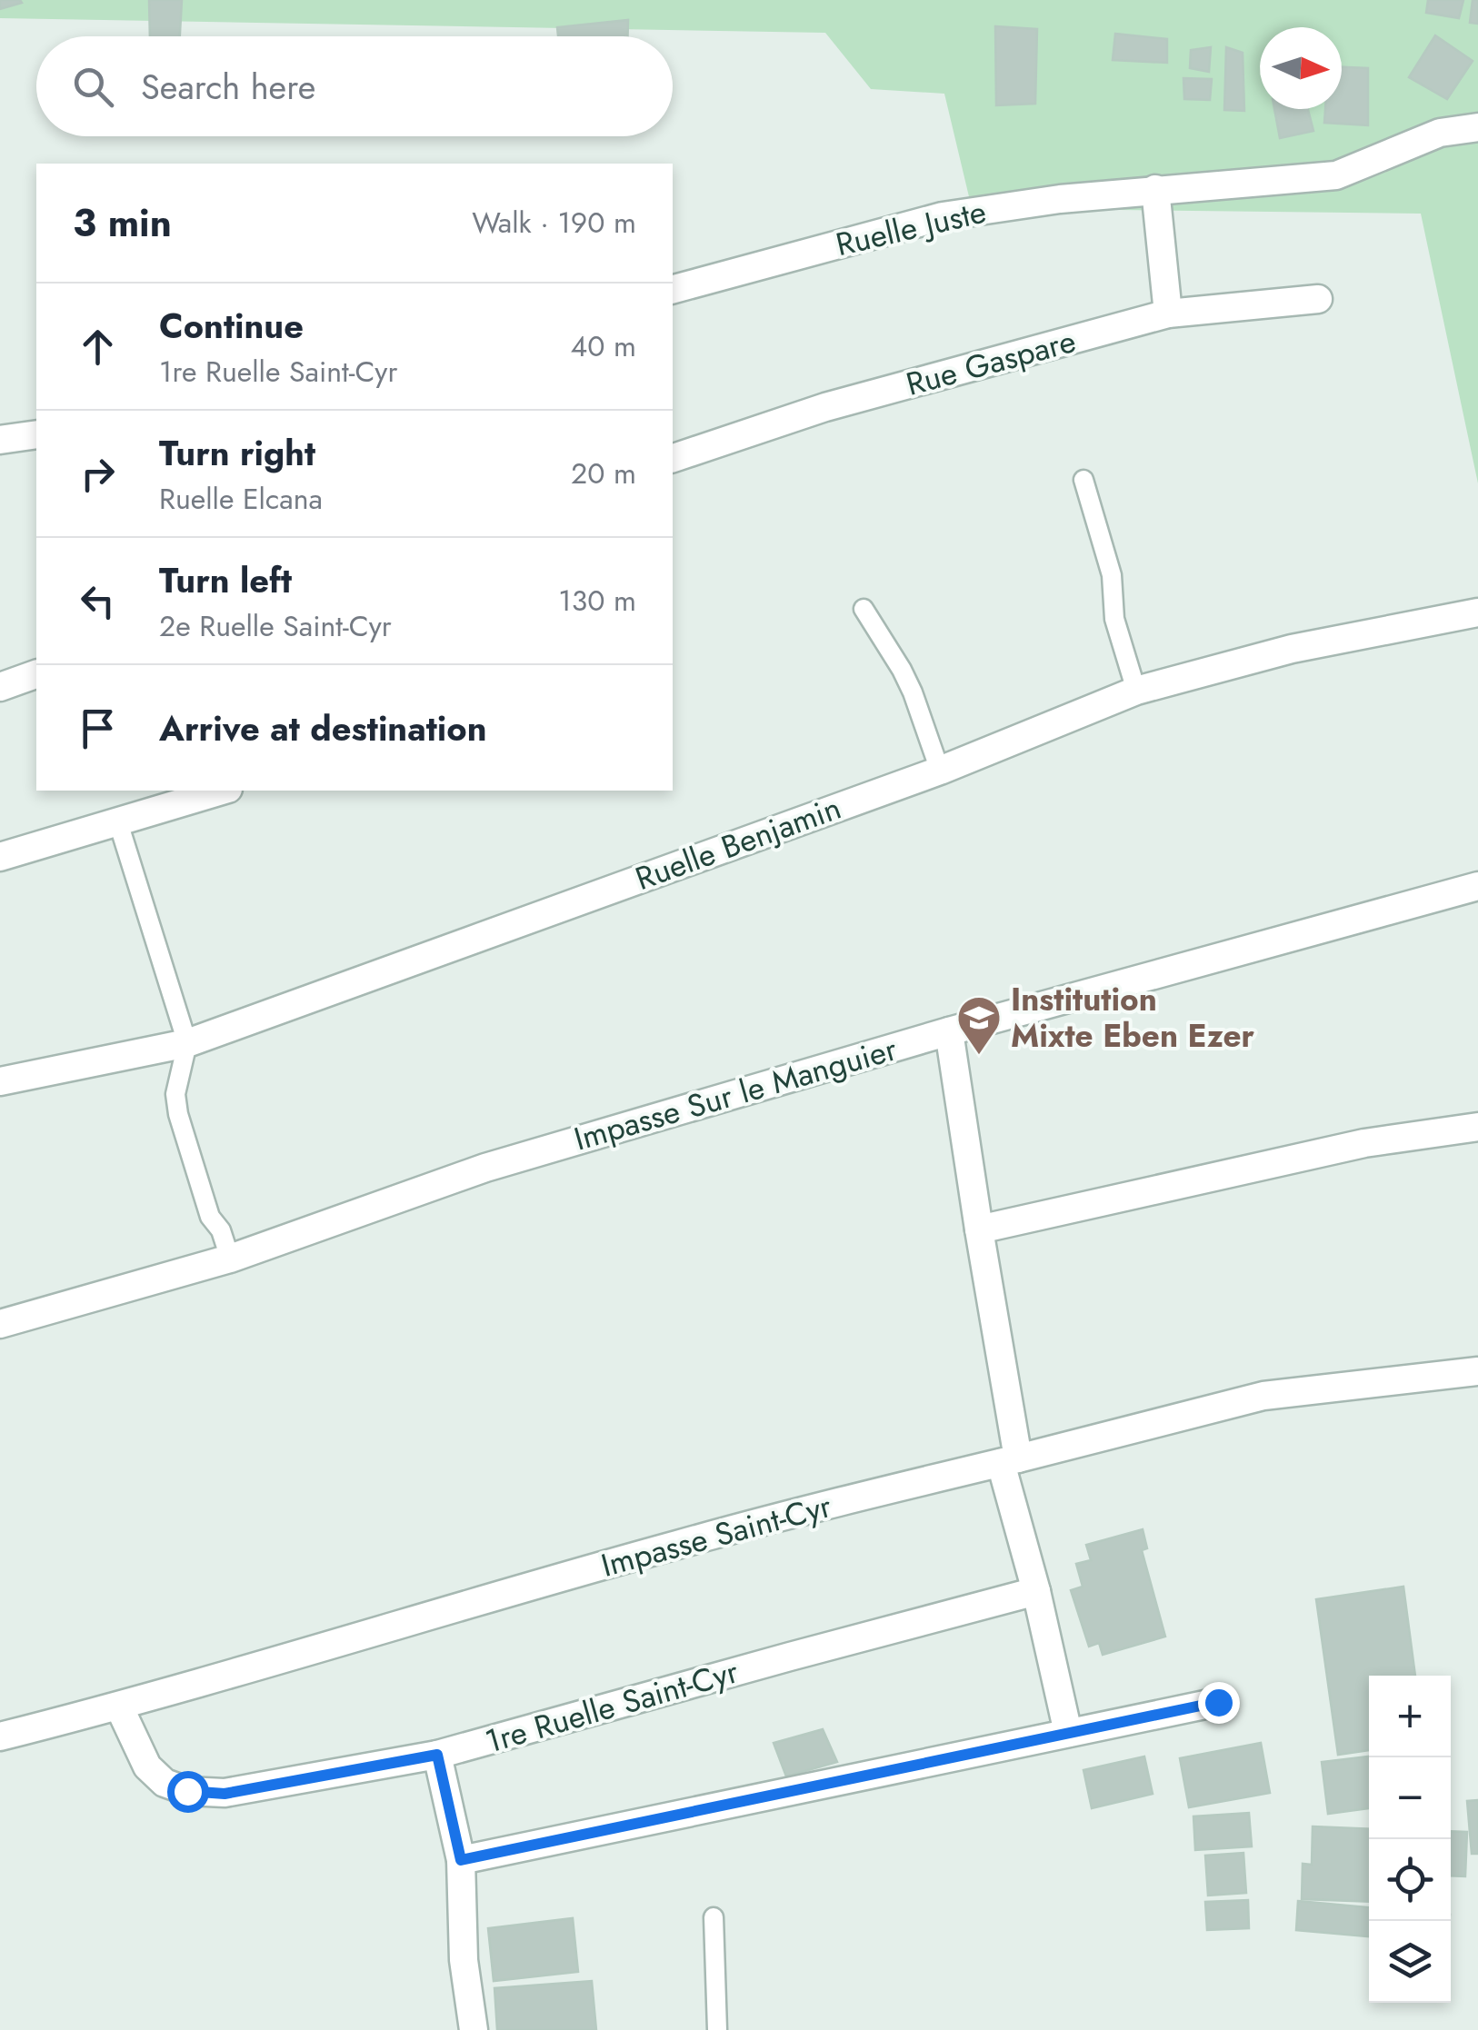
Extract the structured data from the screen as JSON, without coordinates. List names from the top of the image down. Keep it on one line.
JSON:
{"streets":{"street":["Ruelle Juste","Rue Gaspare","Ruelle Benjamin","Impasse Sur le Manguier","Impasse Saint-Cyr","1re Ruelle Saint-Cyr"]},"crossings":[["Impasse Saint-Cyr","1re Ruelle Saint-Cyr"]],"places":{"school or university":["Institution Mixte Eben Ezer"]},"north":"right","page":{"search":"Search here","heading":["3 min","Walk · 190 m"],"list":[["Continue","1re Ruelle Saint-Cyr","40 m"],["Turn right","Ruelle Elcana","20 m"],["Turn left","2e Ruelle Saint-Cyr","130 m"],"Arrive at destination"],"map_buttons":["+","−"]}}
